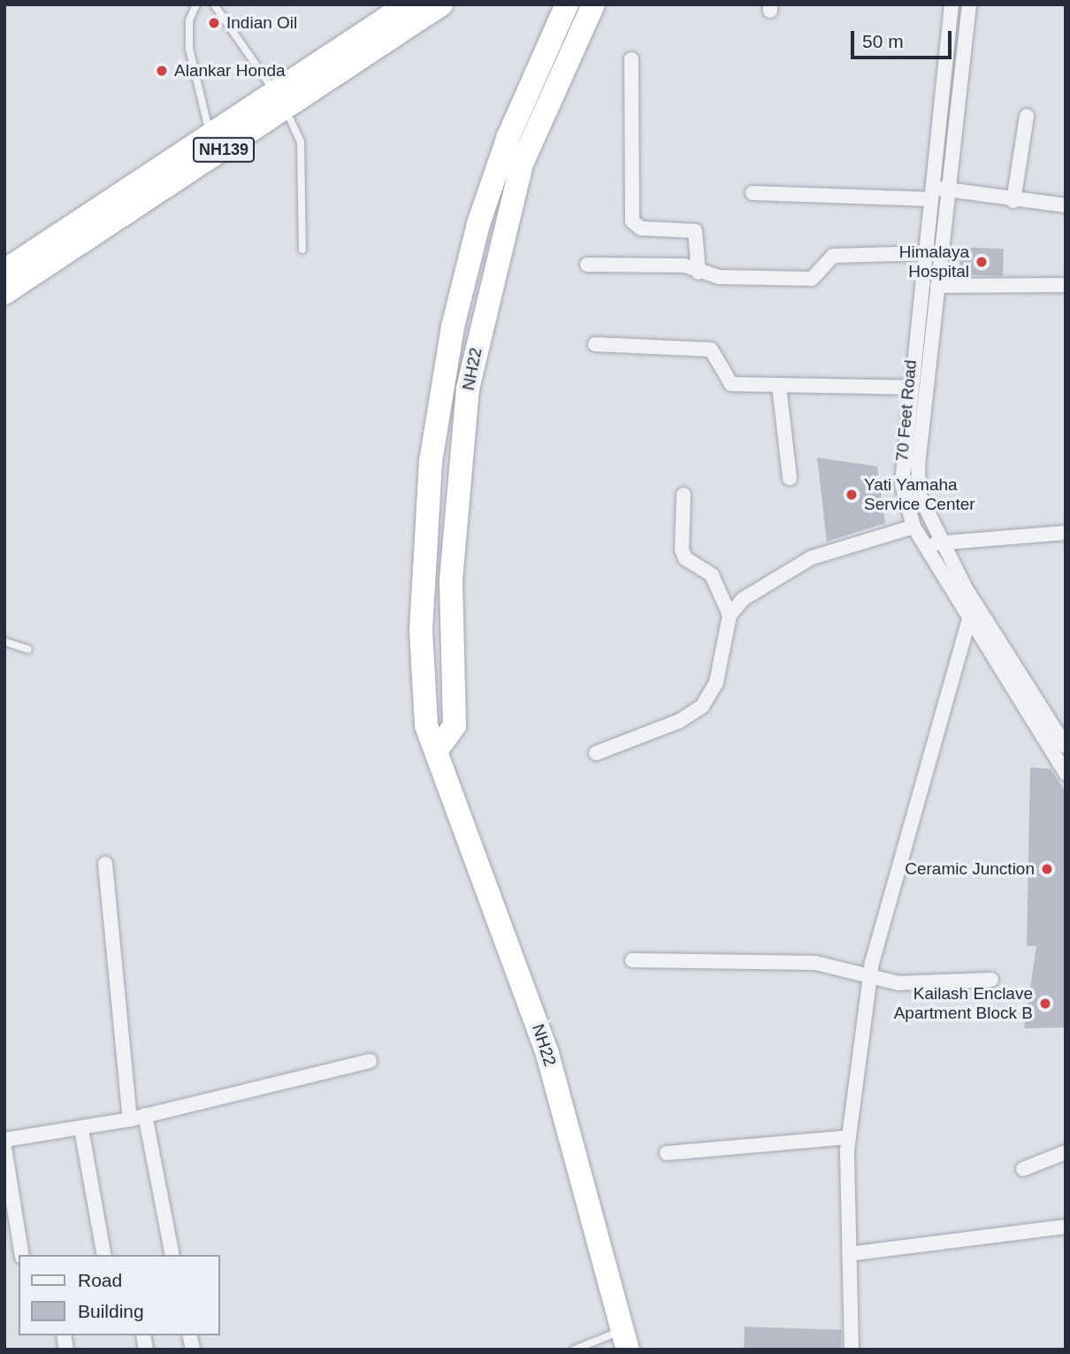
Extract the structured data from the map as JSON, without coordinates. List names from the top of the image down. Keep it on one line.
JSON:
{"streets":{"highway":["NH139","NH22"],"street":["70 Feet Road"]},"places":["Indian Oil","Alankar Honda","Himalaya Hospital","Yati Yamaha Service Center","Ceramic Junction","Kailash Enclave Apartment Block B"],"legend":["Road","Building"],"scale_bar":"50 m"}
